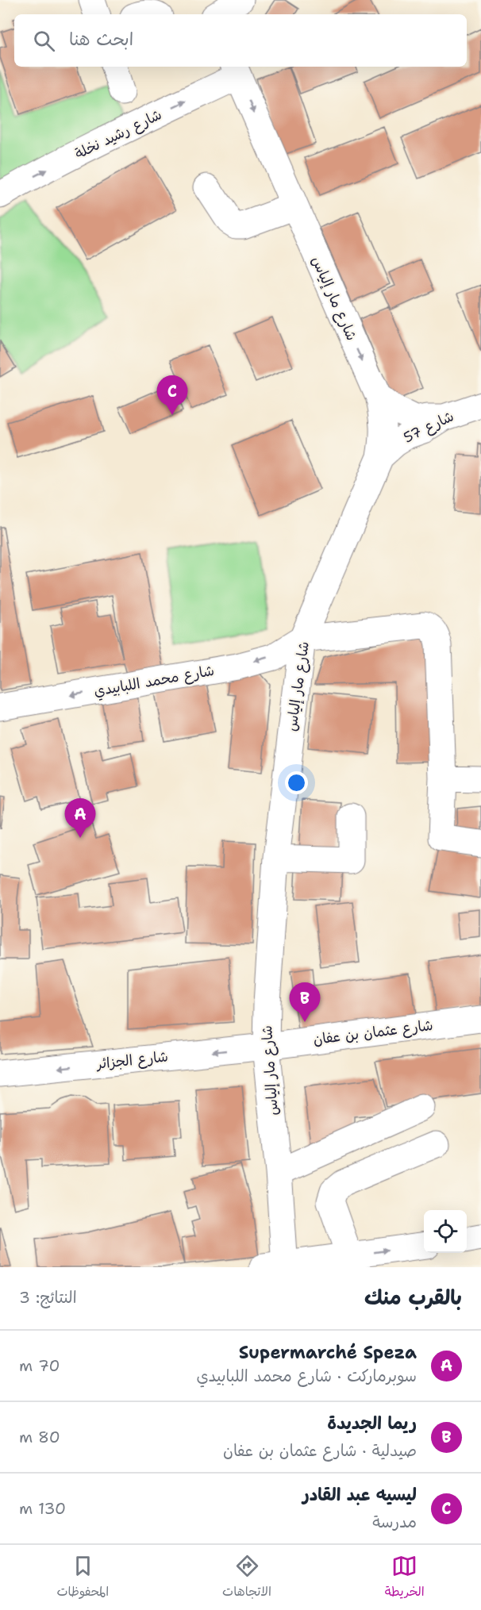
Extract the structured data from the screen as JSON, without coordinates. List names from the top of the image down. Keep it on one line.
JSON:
{"streets":{"street":["شارع رشيد نخلة","شارع مار إلياس","شارع 57","شارع محمد اللبابيدي","شارع عثمان بن عفان","شارع الجزائر"]},"crossings":[["شارع رشيد نخلة","شارع مار إلياس"],["شارع مار إلياس","شارع 57"],["شارع مار إلياس","شارع محمد اللبابيدي"],["شارع مار إلياس","شارع عثمان بن عفان"],["شارع مار إلياس","شارع الجزائر"],["شارع عثمان بن عفان","شارع الجزائر"]],"one_way":["شارع رشيد نخلة","شارع محمد اللبابيدي","شارع الجزائر"],"page":{"search":"ابحث هنا","pins":["C","A","B"],"heading":["بالقرب منك","النتائج: 3"],"list":[{"mark":"A","name":"Supermarché Speza","note":"سوبرماركت · شارع محمد اللبابيدي","value":"70 m"},{"mark":"B","name":"ريما الجديدة","note":"صيدلية · شارع عثمان بن عفان","value":"80 m"},{"mark":"C","name":"لیسیه عبد القادر","note":"مدرسة","value":"130 m"}],"nav":["الخريطة","الاتجاهات","المحفوظات"]}}
